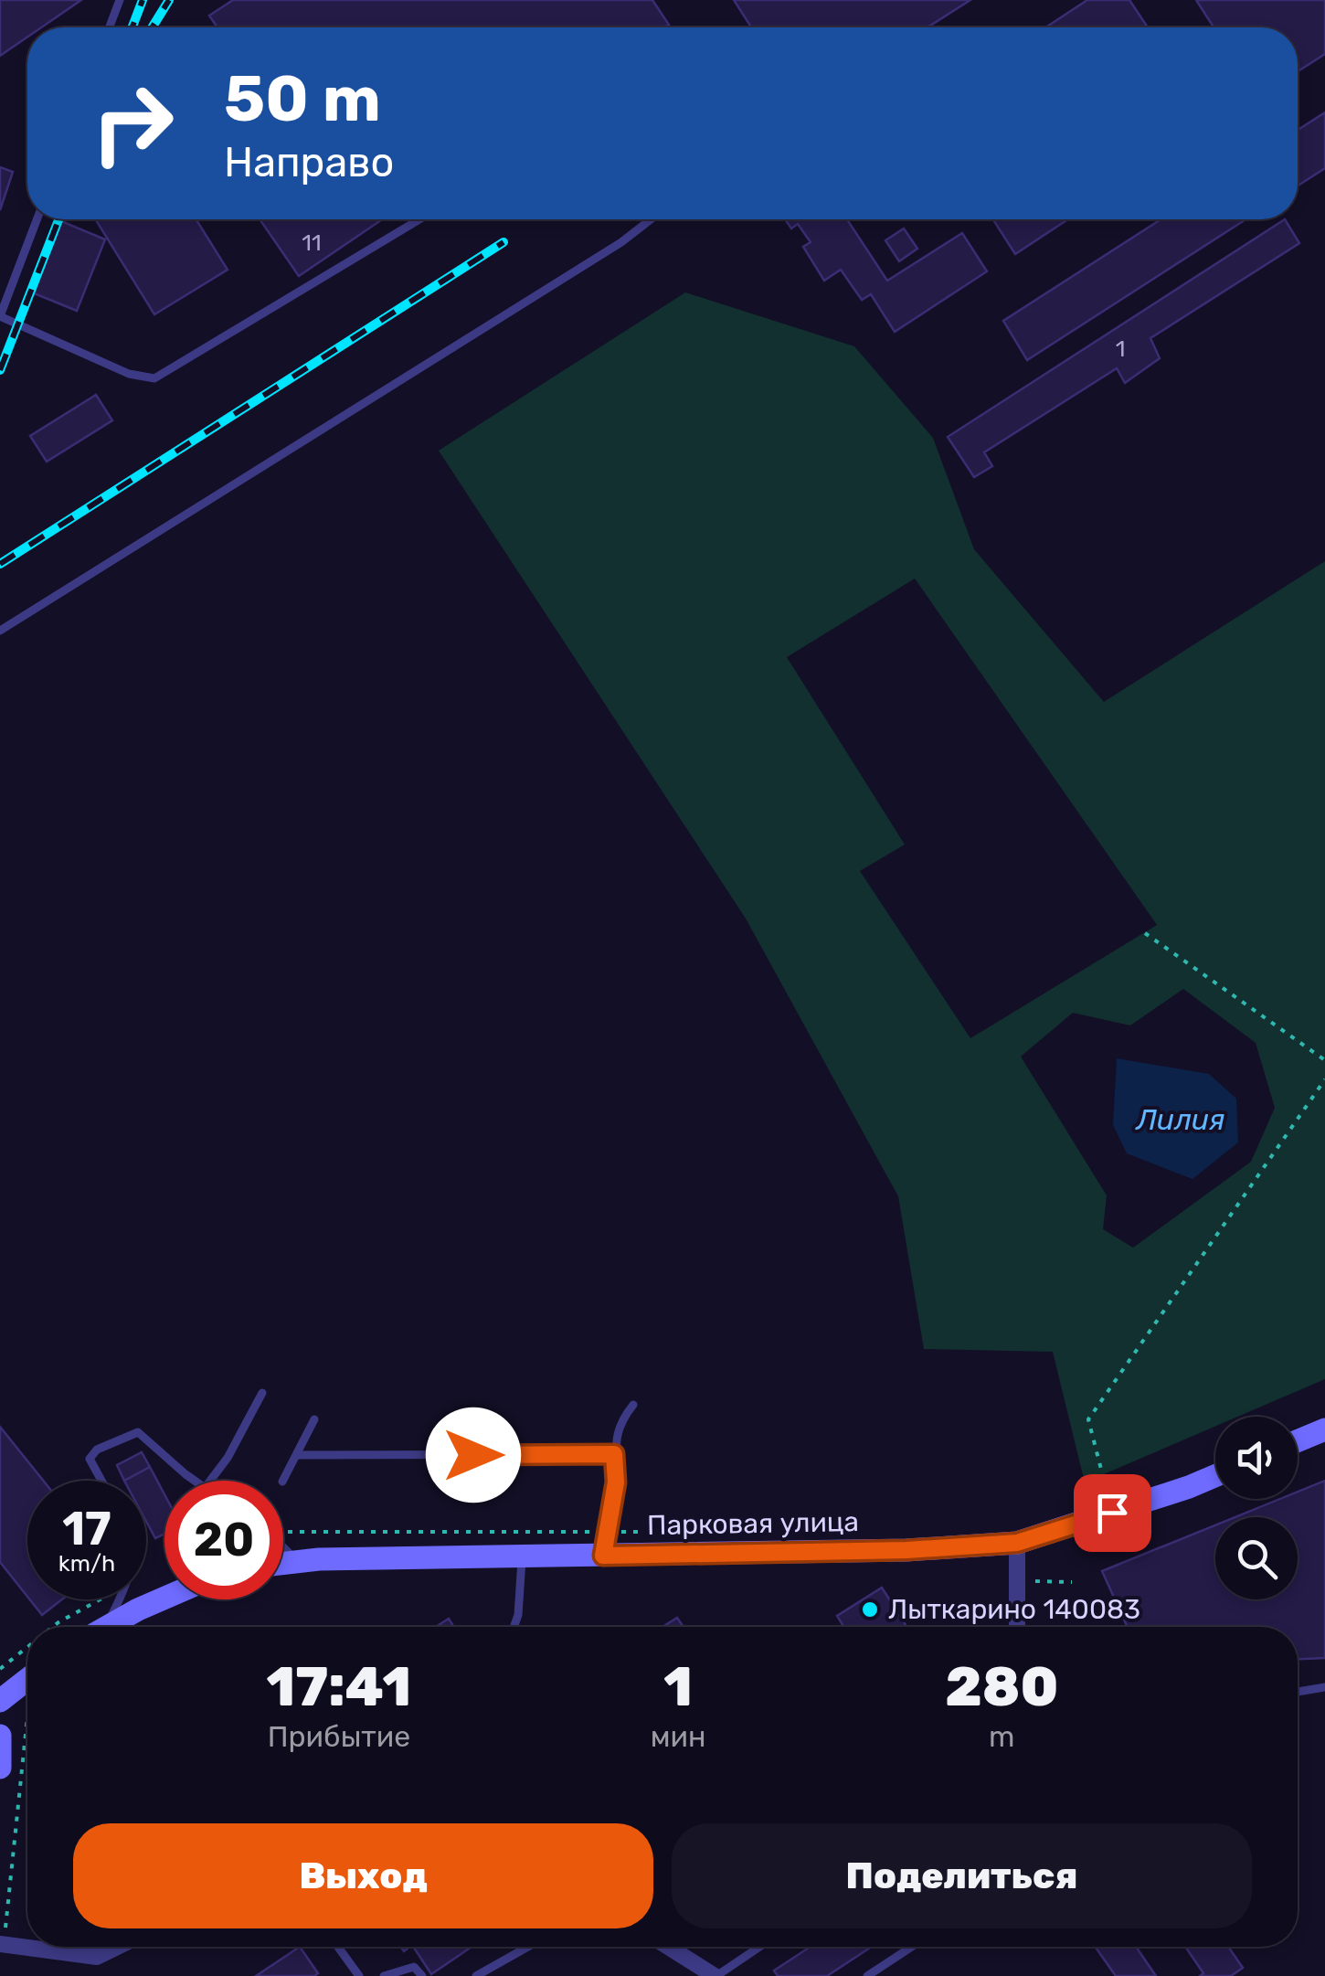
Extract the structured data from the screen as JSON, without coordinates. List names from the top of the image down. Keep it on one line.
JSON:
{"streets":{"main road":["Парковая улица"]},"water":["Лилия"],"places":["Лыткарино 140083"],"house_numbers":["11","1"],"page":{"turn":["50 m","Направо"],"speed":"17 km/h","limit":"20","eta":["17:41","Прибытие","1","мин","280","m"],"buttons":["Выход","Поделиться"]}}
